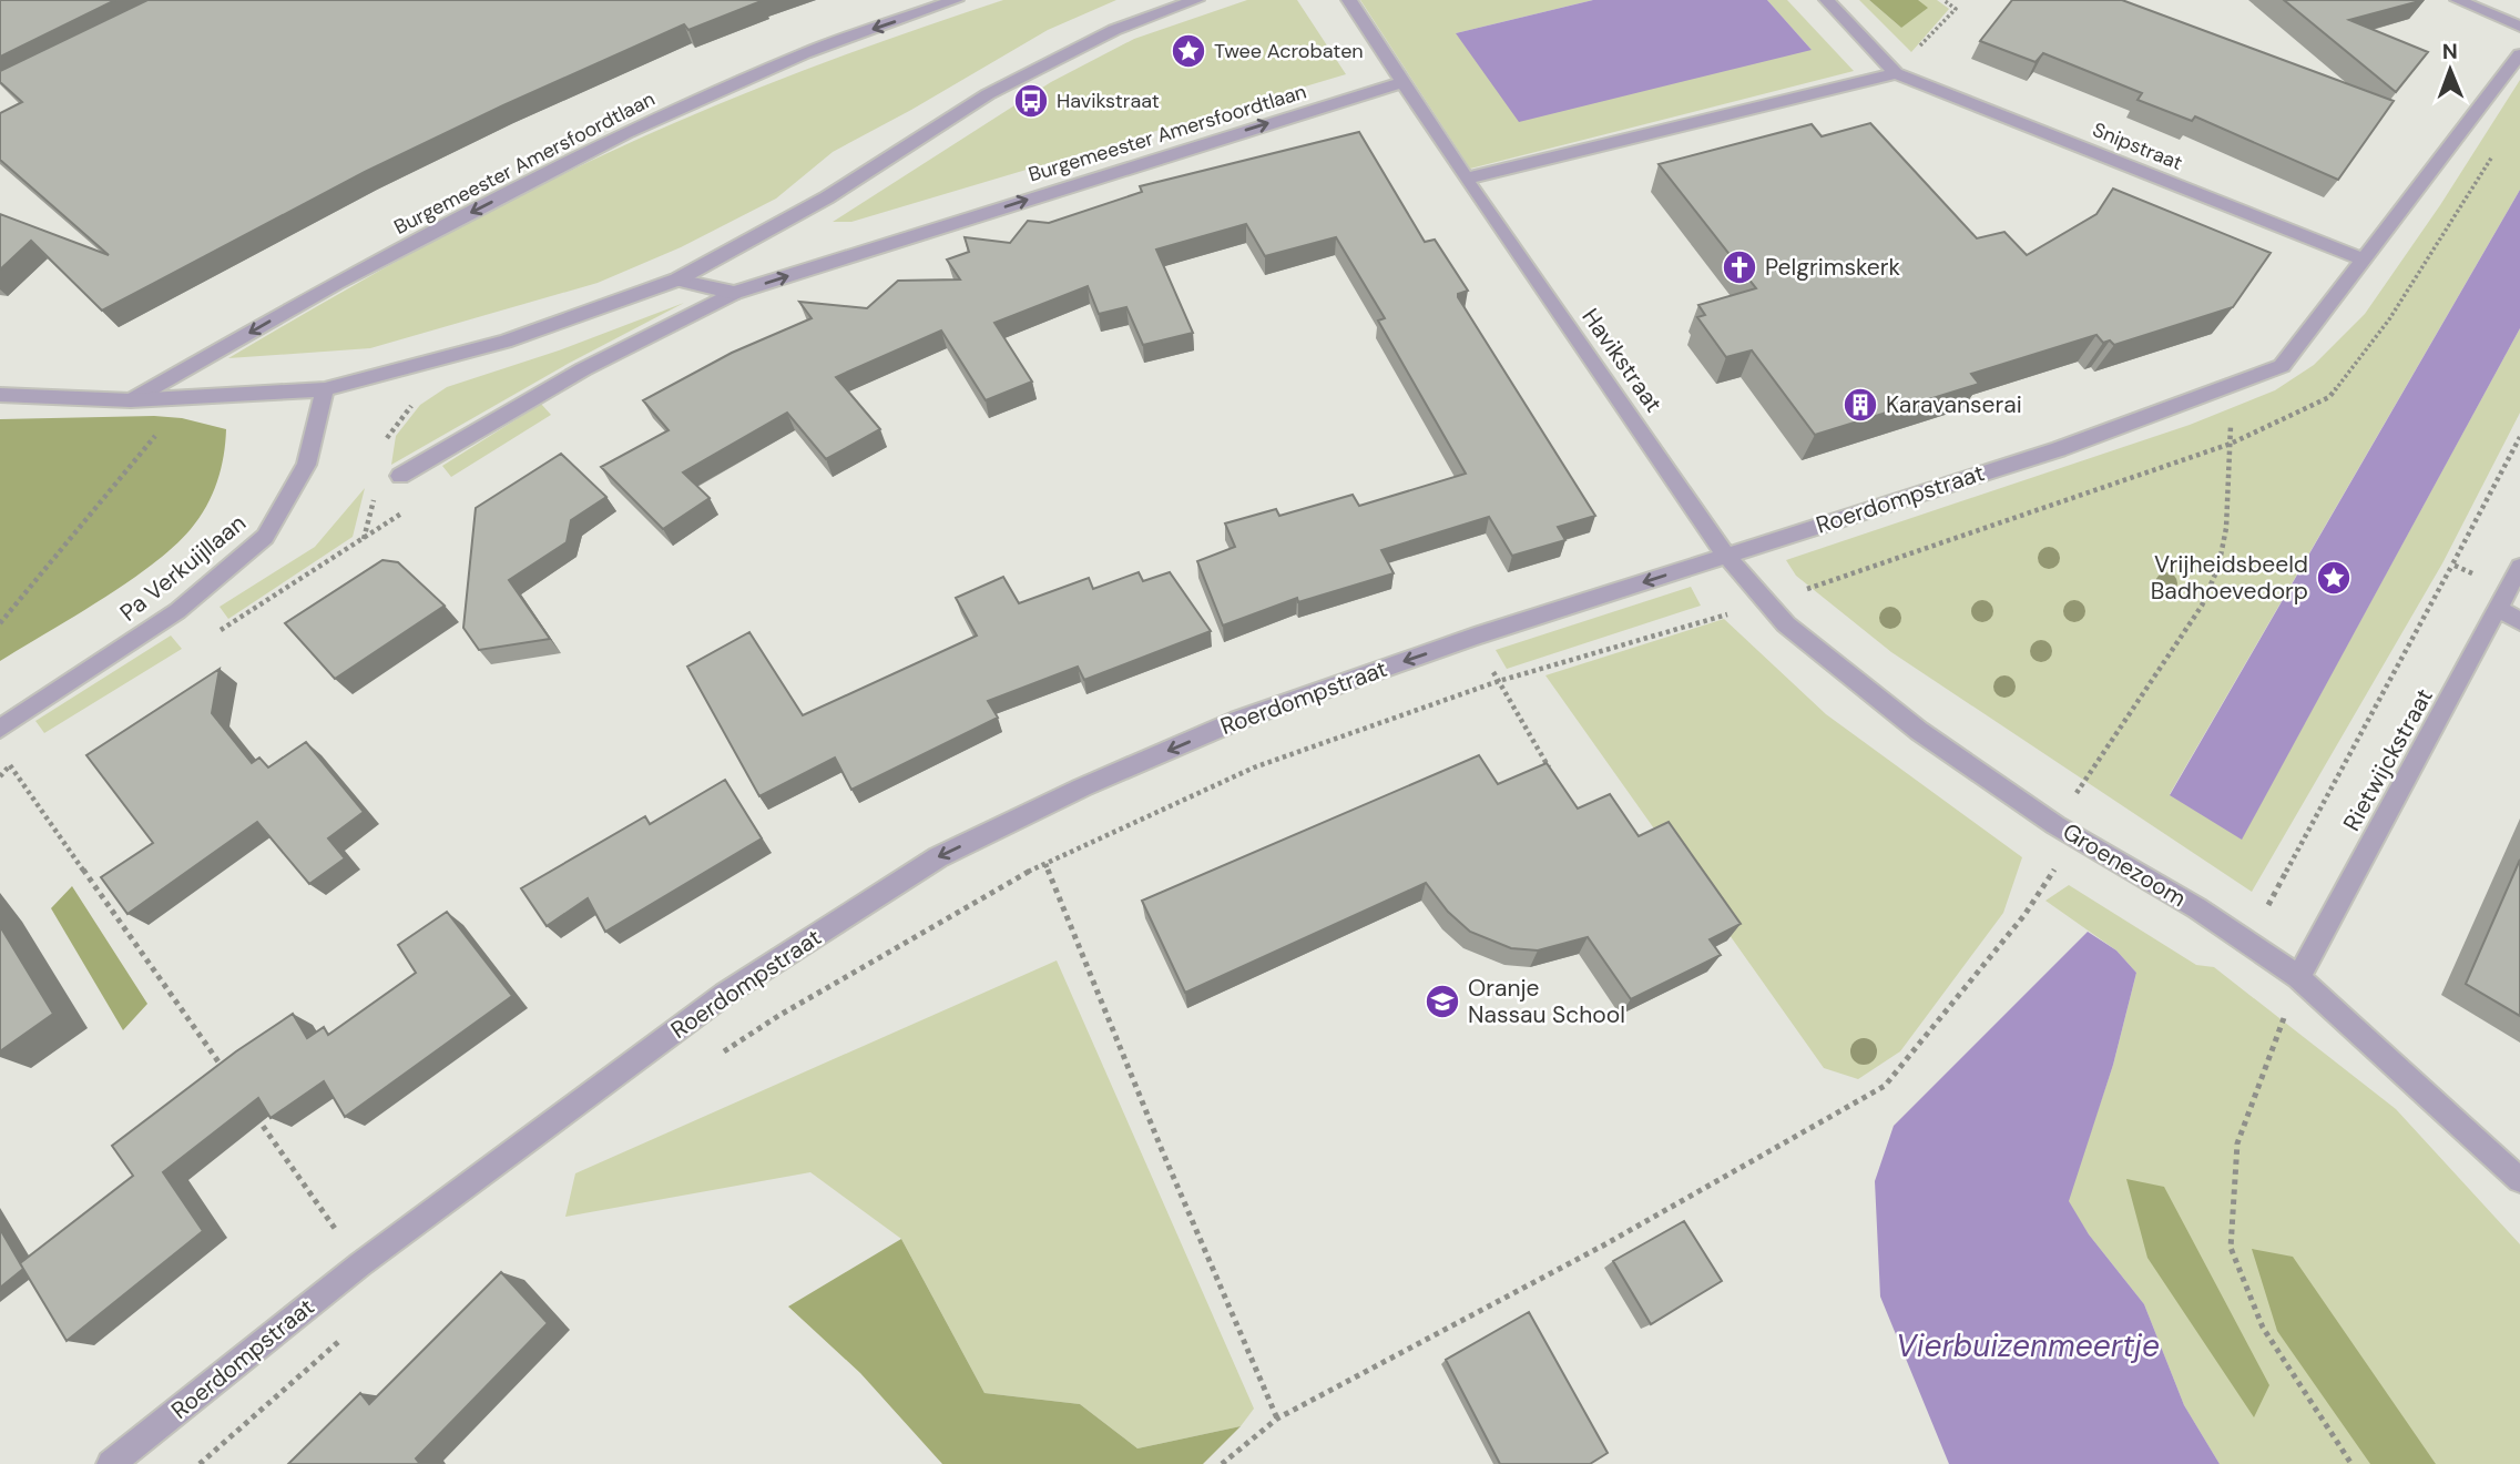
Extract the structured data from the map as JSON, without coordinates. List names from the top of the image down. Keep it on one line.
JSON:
{"streets":{"street":["Burgemeester Amersfoordtlaan","Snipstraat","Havikstraat","Roerdompstraat","Pa Verkuijllaan","Rietwijckstraat","Groenezoom"]},"crossings":[["Burgemeester Amersfoordtlaan","Havikstraat"],["Snipstraat","Roerdompstraat"],["Havikstraat","Roerdompstraat"],["Havikstraat","Groenezoom"],["Roerdompstraat","Groenezoom"],["Rietwijckstraat","Groenezoom"]],"one_way":["Roerdompstraat"],"water":["Vierbuizenmeertje"],"places":{"place":["Twee Acrobaten","Vrijheidsbeeld Badhoevedorp"],"bus stop":["Havikstraat"],"church":["Pelgrimskerk"],"building":["Karavanserai"],"school or university":["Oranje Nassau School"]},"north":"top"}
